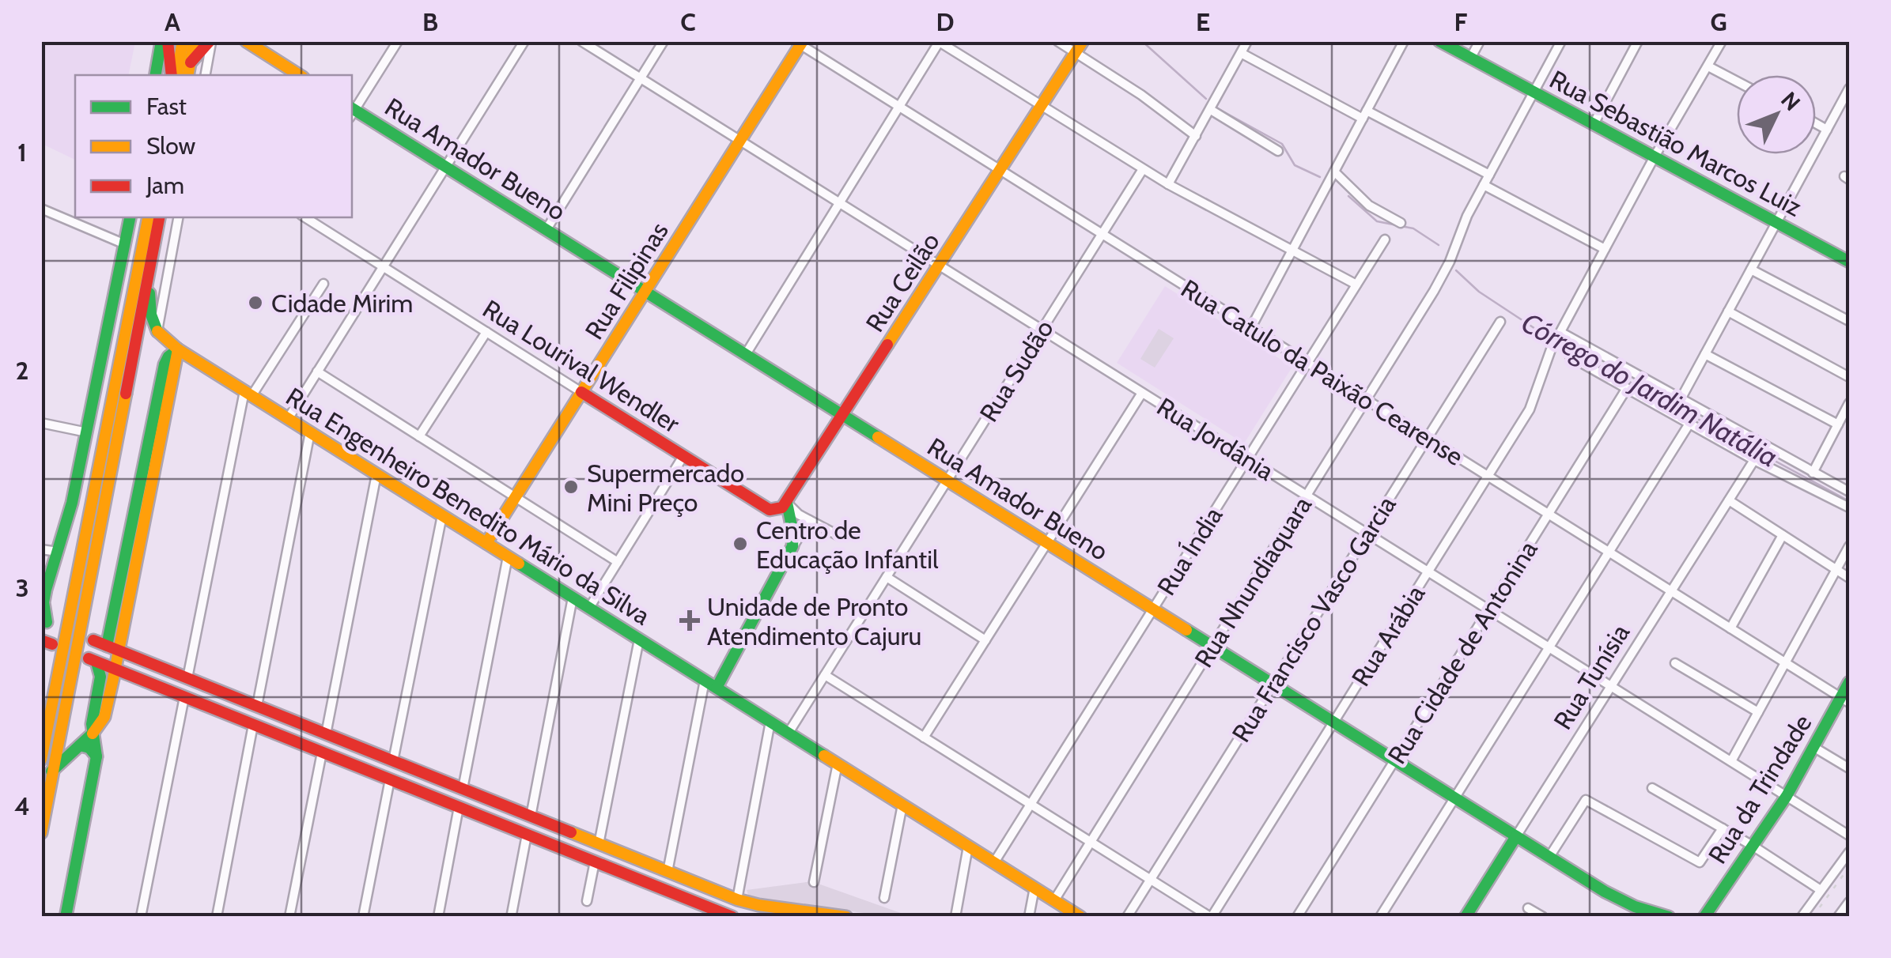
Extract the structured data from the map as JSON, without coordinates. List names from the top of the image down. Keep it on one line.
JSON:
{"streets":{"main road":["Rua Sebastião Marcos Luiz","Rua Amador Bueno","Rua Filipinas","Rua Ceilão","Rua Lourival Wendler","Rua Engenheiro Benedito Mário da Silva","Rua Tunísia","Rua da Trindade"],"street":["Rua Sudão","Rua Catulo da Paixão Cearense","Rua Jordânia","Rua Índia","Rua Nhundiaquara","Rua Francisco Vasco Garcia","Rua Arábia","Rua Cidade de Antonina"]},"crossings":[["Rua Sebastião Marcos Luiz","Rua Nhundiaquara"],["Rua Sebastião Marcos Luiz","Rua Arábia"],["Rua Amador Bueno","Rua Filipinas"],["Rua Amador Bueno","Rua Ceilão"],["Rua Amador Bueno","Rua Sudão"],["Rua Amador Bueno","Rua Índia"],["Rua Amador Bueno","Rua Nhundiaquara"],["Rua Amador Bueno","Rua Francisco Vasco Garcia"],["Rua Amador Bueno","Rua Arábia"],["Rua Amador Bueno","Rua Cidade de Antonina"],["Rua Amador Bueno","Rua Tunísia"],["Rua Filipinas","Rua Lourival Wendler"],["Rua Filipinas","Rua Catulo da Paixão Cearense"],["Rua Filipinas","Rua Jordânia"],["Rua Filipinas","Rua Engenheiro Benedito Mário da Silva"],["Rua Ceilão","Rua Lourival Wendler"],["Rua Ceilão","Rua Catulo da Paixão Cearense"],["Rua Ceilão","Rua Jordânia"],["Rua Sudão","Rua Catulo da Paixão Cearense"],["Rua Sudão","Rua Jordânia"],["Rua Sudão","Rua Engenheiro Benedito Mário da Silva"],["Rua Catulo da Paixão Cearense","Rua Índia"],["Rua Catulo da Paixão Cearense","Rua Nhundiaquara"],["Rua Catulo da Paixão Cearense","Rua Francisco Vasco Garcia"],["Rua Catulo da Paixão Cearense","Rua Arábia"],["Rua Catulo da Paixão Cearense","Rua Cidade de Antonina"],["Rua Catulo da Paixão Cearense","Rua Tunísia"],["Rua Catulo da Paixão Cearense","Rua da Trindade"],["Rua Jordânia","Rua Índia"],["Rua Jordânia","Rua Nhundiaquara"],["Rua Jordânia","Rua Francisco Vasco Garcia"],["Rua Jordânia","Rua Arábia"],["Rua Jordânia","Rua Cidade de Antonina"],["Rua Jordânia","Rua Tunísia"],["Rua Jordânia","Rua da Trindade"],["Rua Engenheiro Benedito Mário da Silva","Rua Índia"],["Rua Engenheiro Benedito Mário da Silva","Rua Nhundiaquara"]],"water":["Córrego do Jardim Natália"],"places":{"other":["Cidade Mirim","Supermercado Mini Preço","Centro de Educação Infantil"],"health":["Unidade de Pronto Atendimento Cajuru"]},"legend":["Fast","Slow","Jam"],"north":"top right","grid":{"columns":["A","B","C","D","E","F","G"],"rows":["1","2","3","4"]}}
